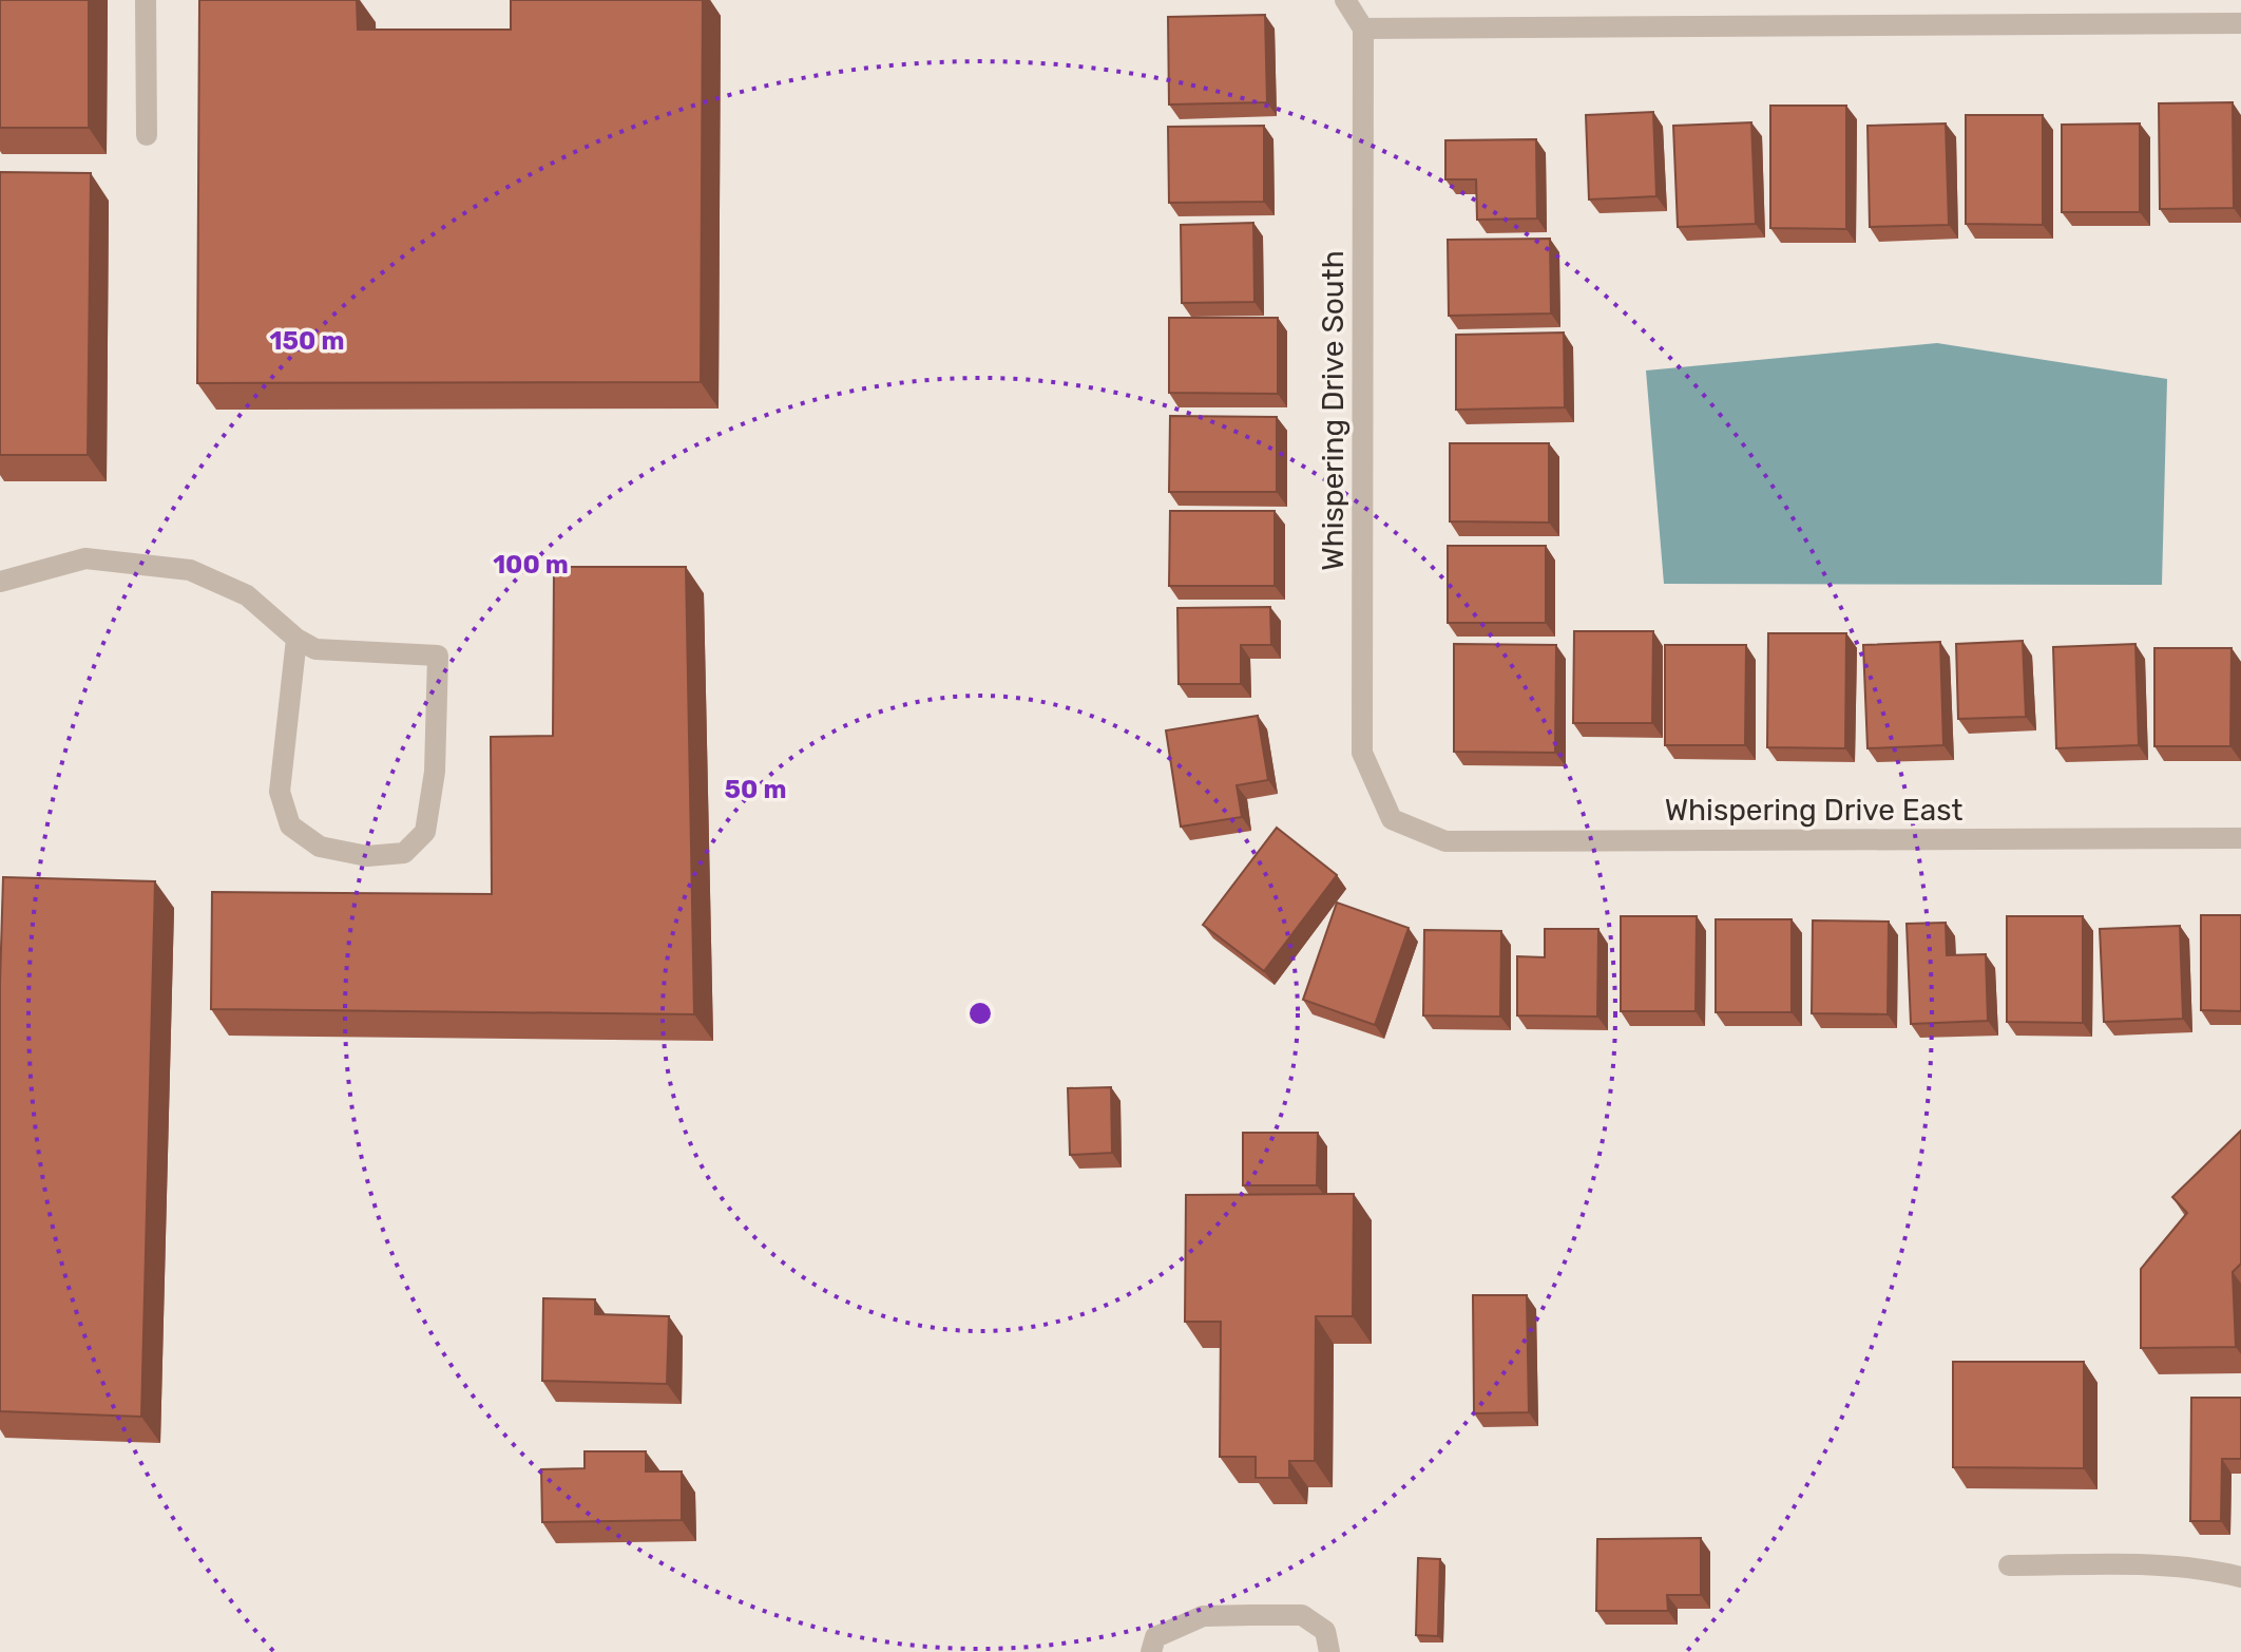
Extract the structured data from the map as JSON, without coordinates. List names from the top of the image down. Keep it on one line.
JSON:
{"streets":{"street":["Whispering Drive South","Whispering Drive East"]},"crossings":[["Whispering Drive South","Whispering Drive East"]],"rings":["150 m","100 m","50 m"]}
